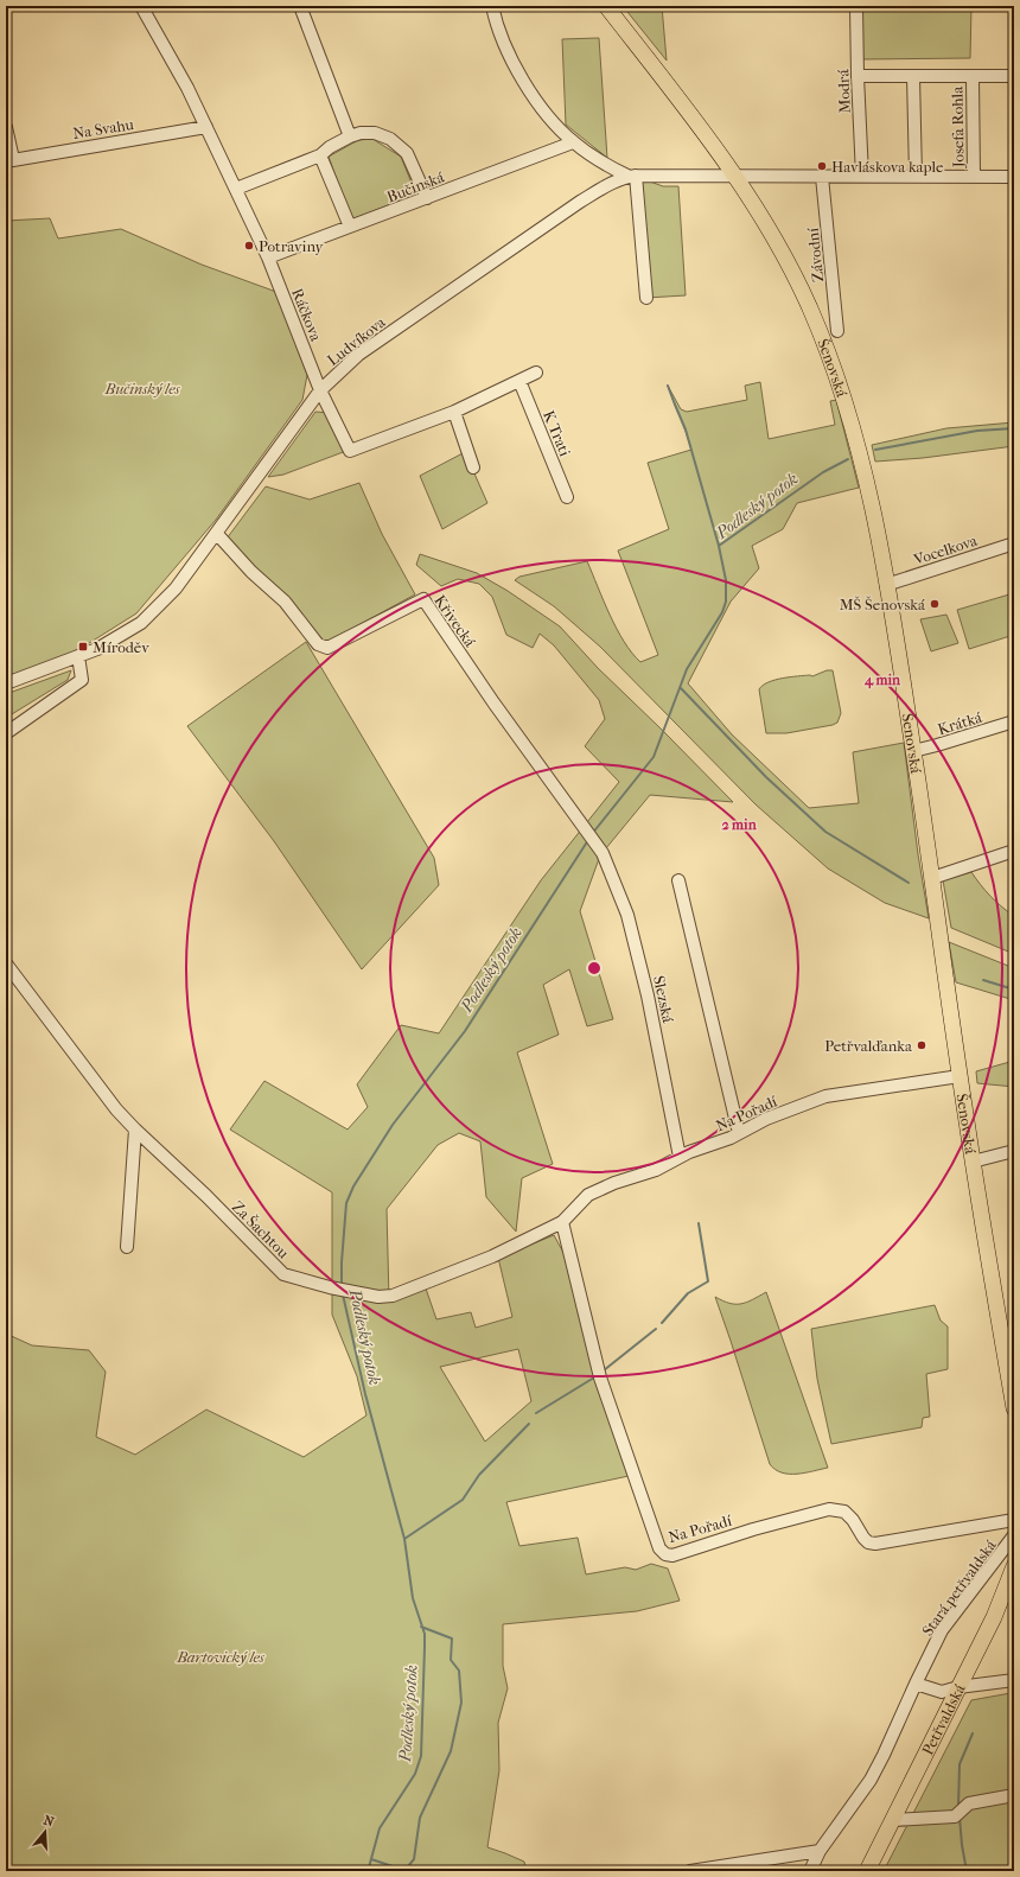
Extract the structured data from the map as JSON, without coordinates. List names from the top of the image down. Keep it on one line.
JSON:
{"streets":{"main road":["Šenovská","Petřvaldská"],"street":["Modrá","Josefa Rohla","Na Svahu","Bučinská","Závodní","Ráčkova","Ludvíkova","K Trati","Vocelkova","Křivecká","Krátká","Slezská","Na Pořadí","Za Šachtou","Stará petřvaldská"]},"crossings":[["Modrá","Josefa Rohla"],["Na Svahu","Ráčkova"],["Bučinská","Ráčkova"],["Ráčkova","Ludvíkova"],["Ludvíkova","Šenovská"],["Ludvíkova","Křivecká"],["Šenovská","Vocelkova"],["Šenovská","Krátká"],["Šenovská","Na Pořadí"],["Křivecká","Slezská"],["Slezská","Na Pořadí"],["Na Pořadí","Za Šachtou"]],"water":["Podleský potok"],"parks":["Bučinský les","Bartovický les"],"places":{"other":["Havláskova kaple","Potraviny","MŠ Šenovská","Petřvalďanka"],"transit":["Míroděv"]},"north":"top","rings":["4 min","2 min"]}
